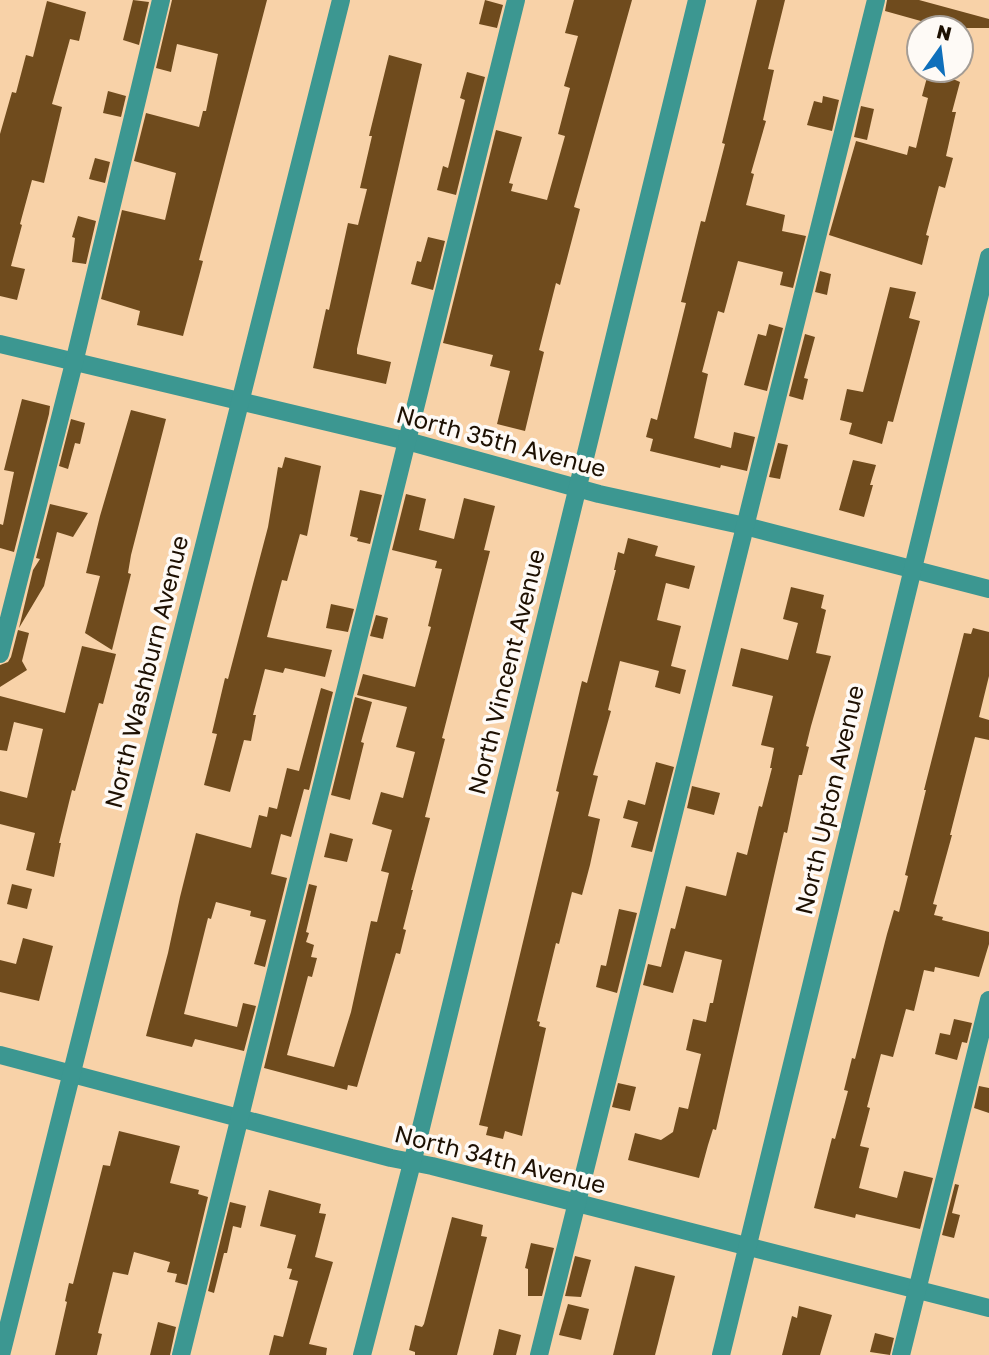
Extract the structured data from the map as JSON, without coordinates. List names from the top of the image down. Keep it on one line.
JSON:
{"streets":{"street":["North 35th Avenue","North Washburn Avenue","North Vincent Avenue","North Upton Avenue","North 34th Avenue"]},"crossings":[["North 35th Avenue","North Washburn Avenue"],["North 35th Avenue","North Vincent Avenue"],["North 35th Avenue","North Upton Avenue"],["North Washburn Avenue","North 34th Avenue"],["North Vincent Avenue","North 34th Avenue"],["North Upton Avenue","North 34th Avenue"]],"north":"top"}
